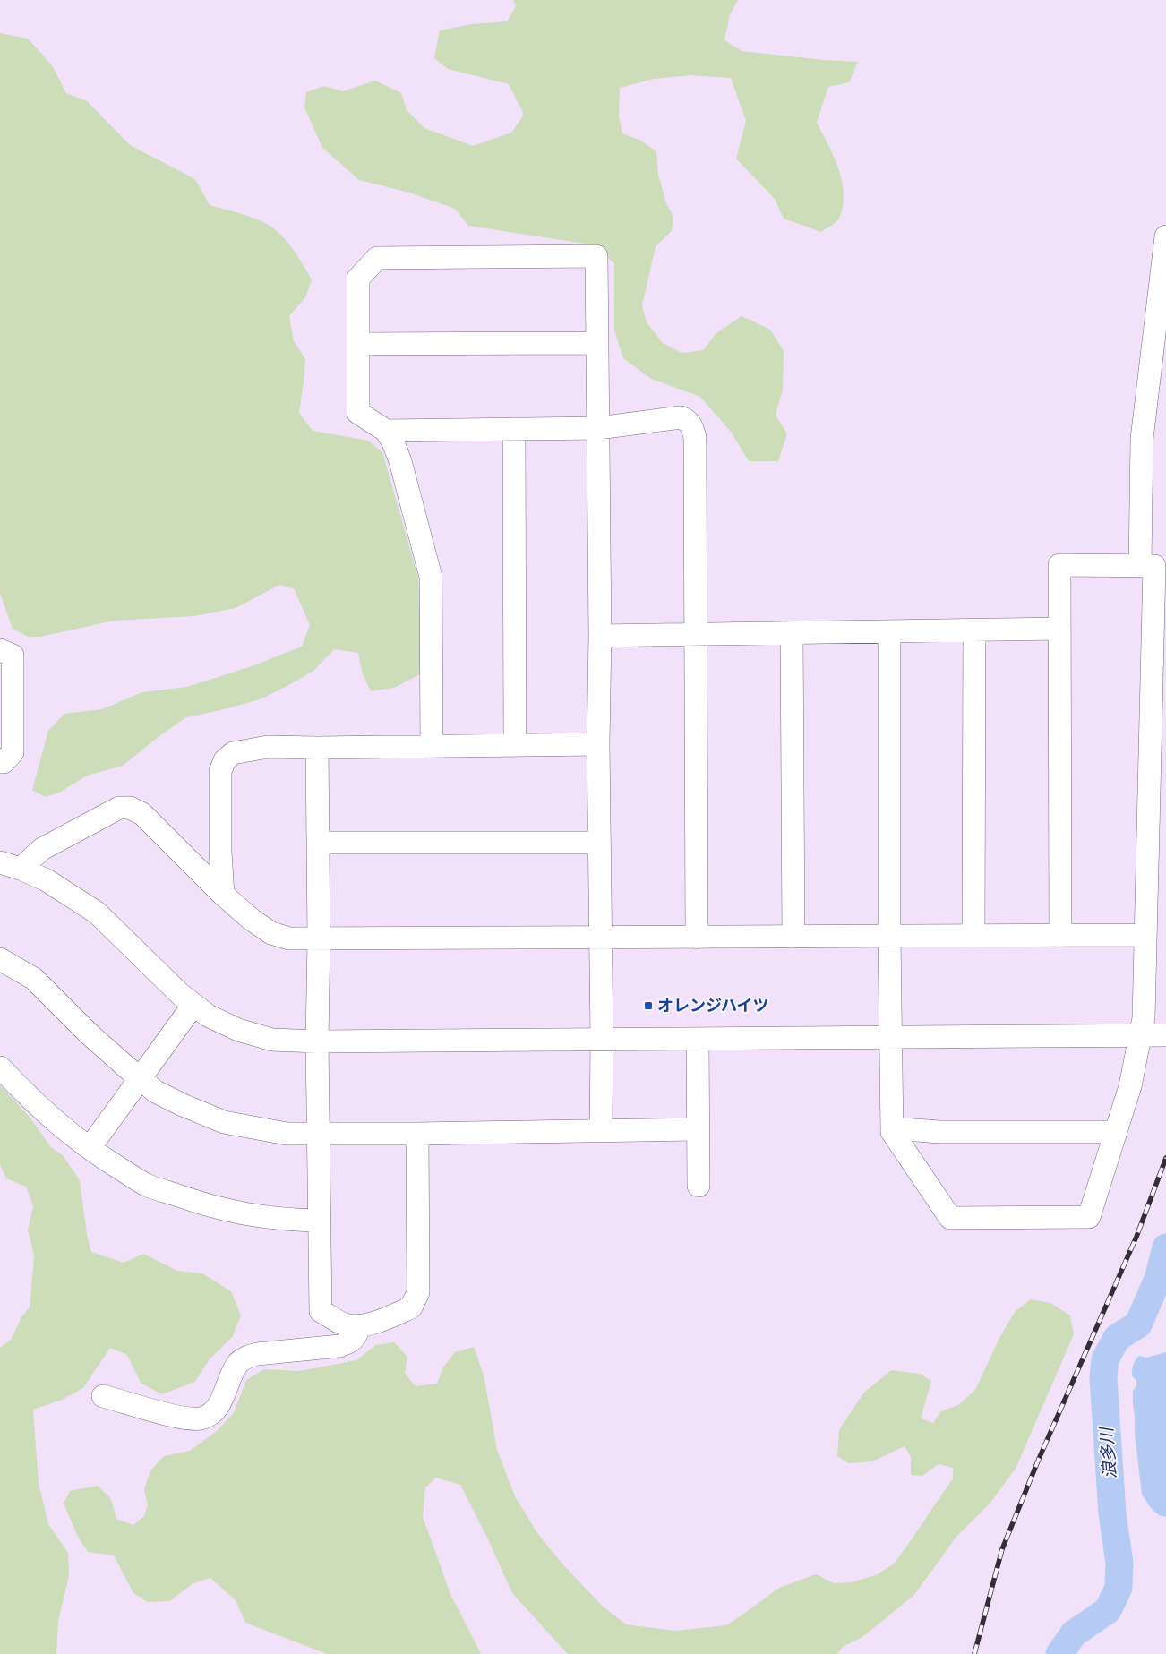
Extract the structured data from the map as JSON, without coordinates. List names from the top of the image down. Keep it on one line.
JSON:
{"water":["浪多川"],"places":{"transit":["オレンジハイツ"]}}
